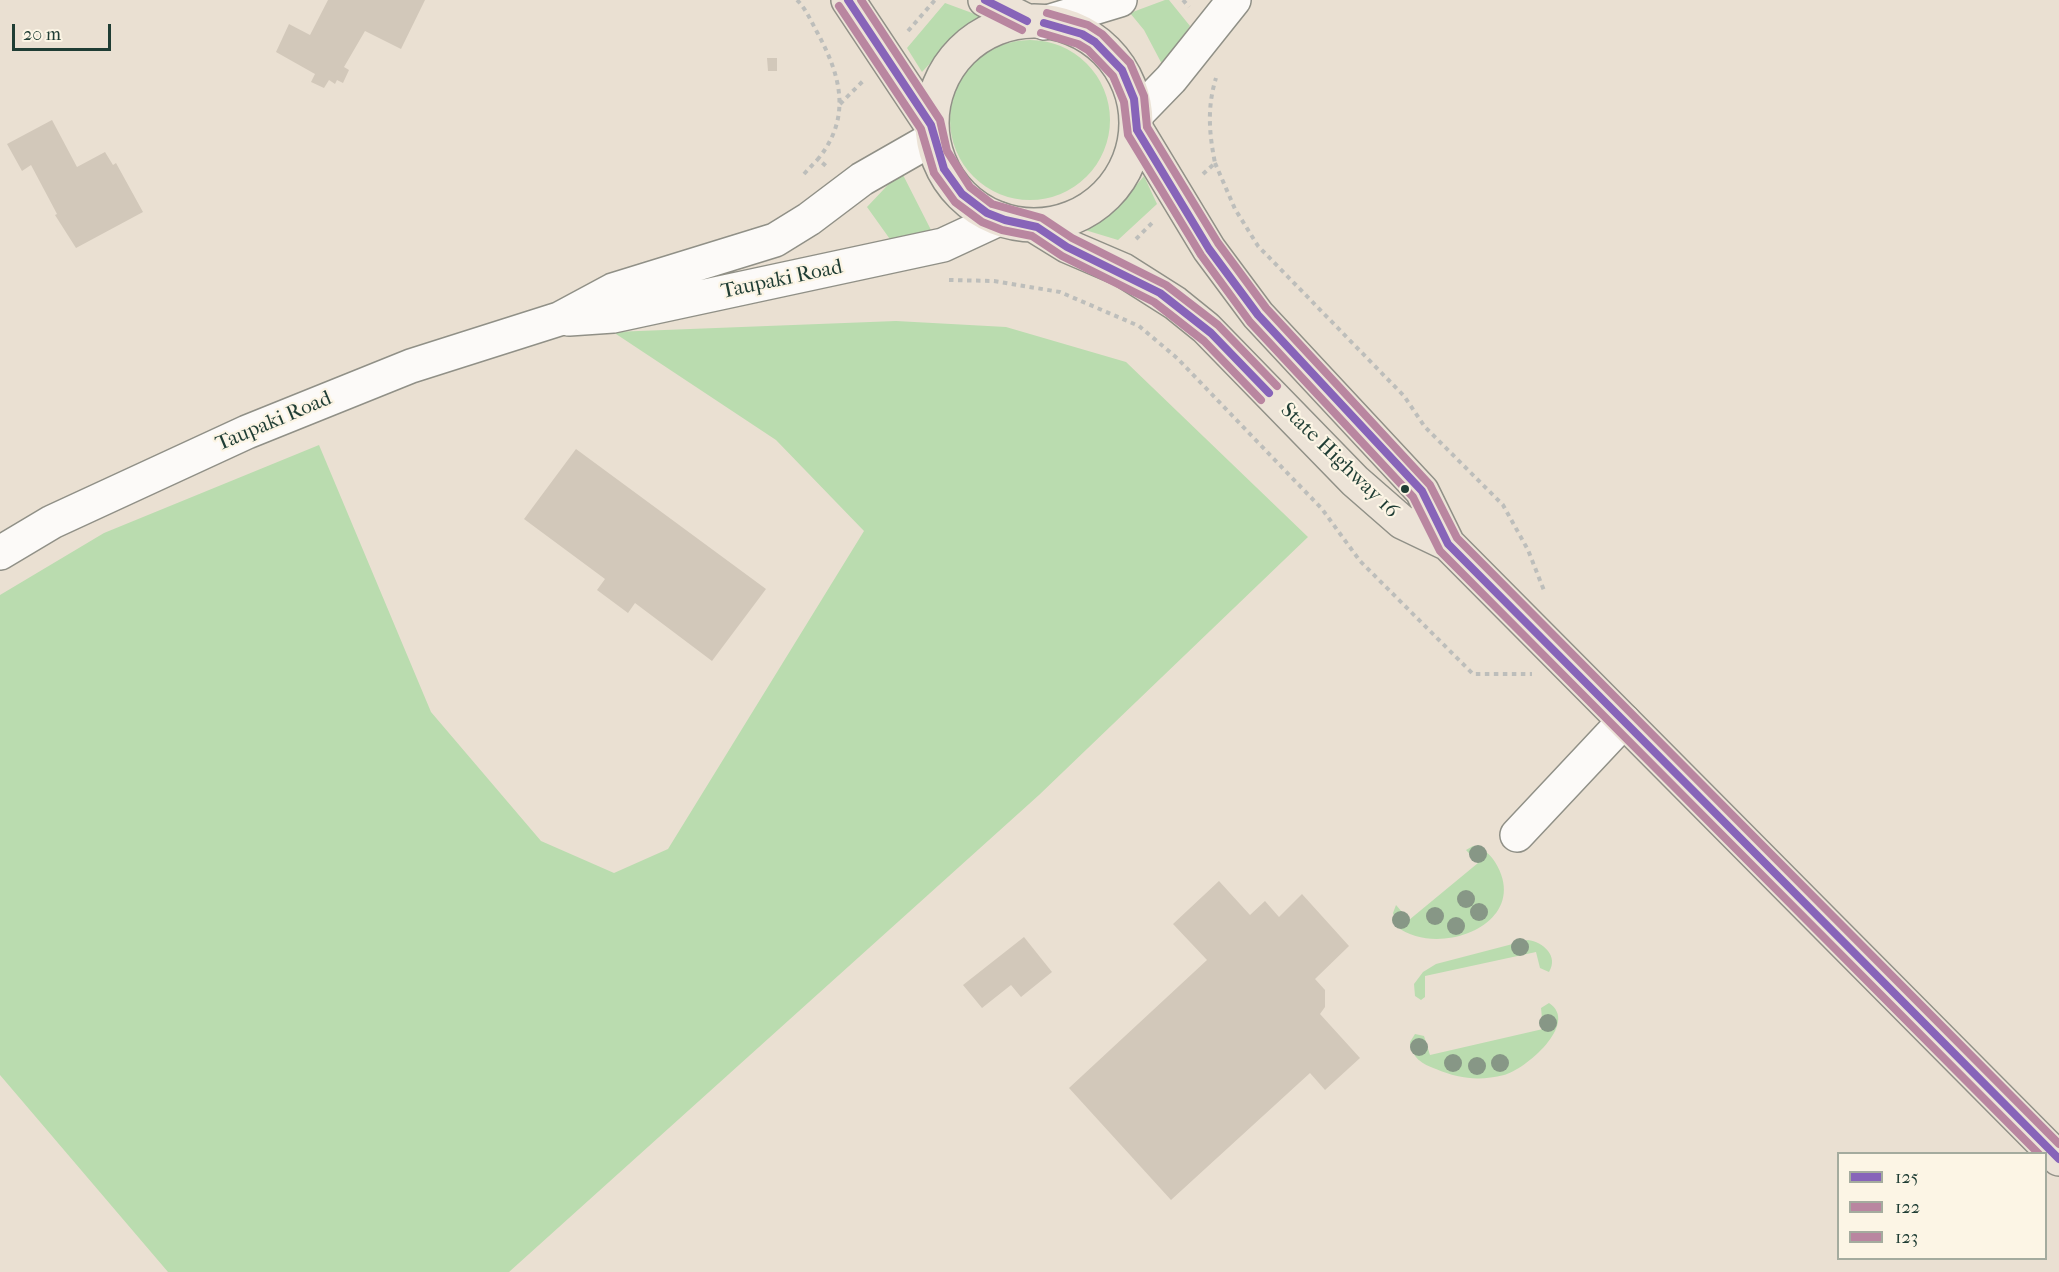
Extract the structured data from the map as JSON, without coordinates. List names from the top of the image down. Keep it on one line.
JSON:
{"streets":{"main road":["State Highway 16"],"street":["Taupaki Road"]},"crossings":[["Taupaki Road","State Highway 16"]],"lines":["transit line 125","transit line 123","transit line 122"],"legend":["125","122","123"],"scale_bar":"20 m"}
